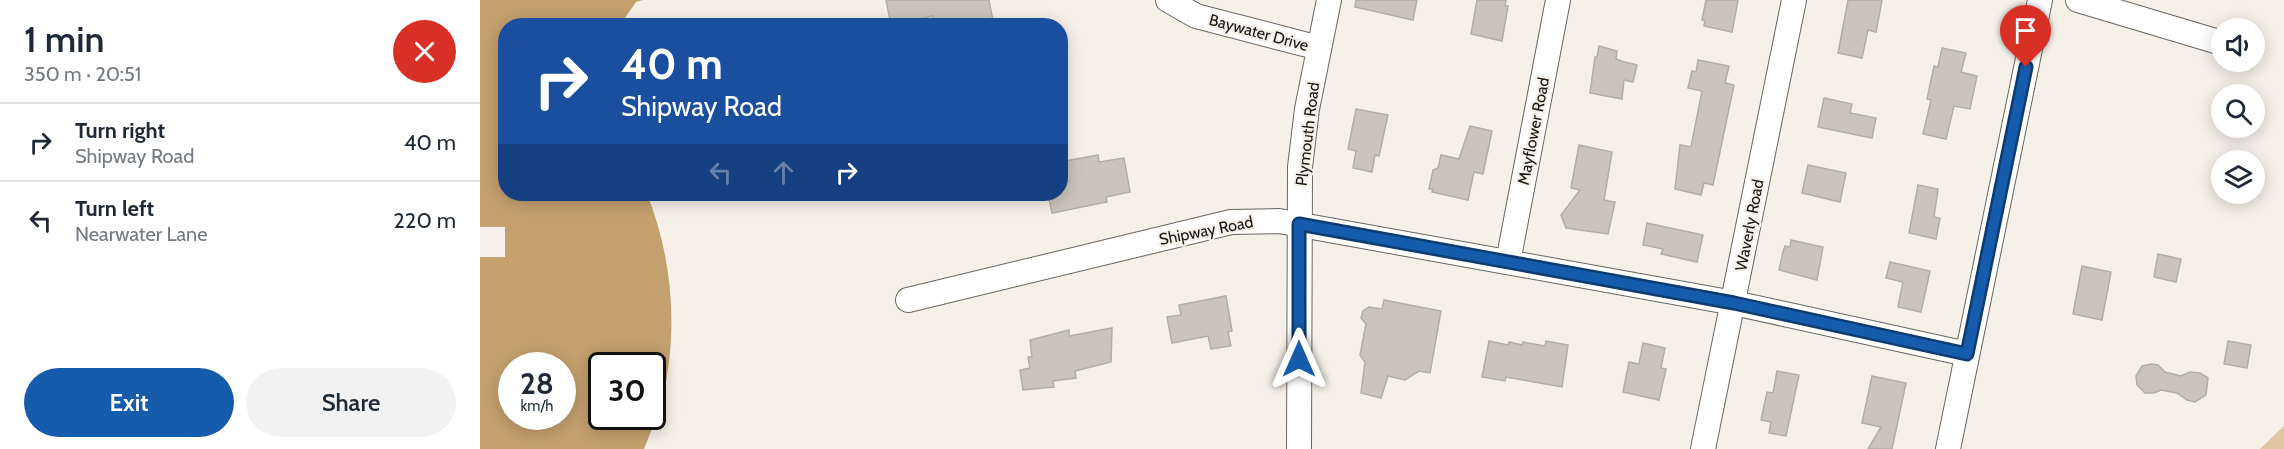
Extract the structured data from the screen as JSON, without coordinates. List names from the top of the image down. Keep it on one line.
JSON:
{"streets":{"street":["Baywater Drive","Mayflower Road","Plymouth Road","Waverly Road","Shipway Road"]},"crossings":[["Baywater Drive","Plymouth Road"],["Mayflower Road","Shipway Road"],["Plymouth Road","Shipway Road"],["Waverly Road","Shipway Road"]],"page":{"heading":["1 min","350 m · 20:51"],"turn":["40 m","Shipway Road"],"list":[{"name":"Turn right","note":"Shipway Road","value":"40 m"},{"name":"Turn left","note":"Nearwater Lane","value":"220 m"}],"speed":"28 km/h","limit":"30","buttons":["Exit","Share"]}}
